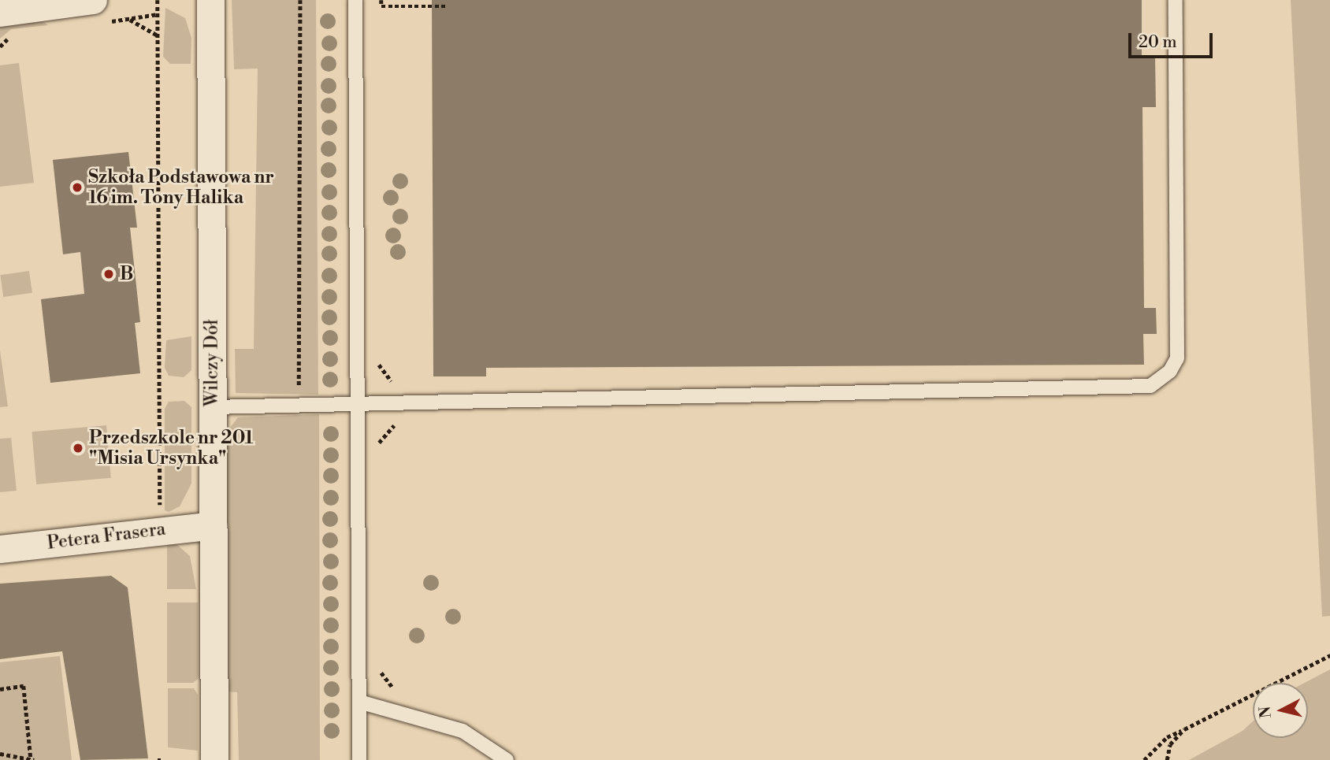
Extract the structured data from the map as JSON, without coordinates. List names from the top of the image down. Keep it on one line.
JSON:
{"streets":{"street":["Wilczy Dół","Petera Frasera"]},"crossings":[["Wilczy Dół","Petera Frasera"]],"places":["Szkoła Podstawowa nr 16 im. Tony Halika","B","Przedszkole nr 201 \"Misia Ursynka\""],"scale_bar":"20 m","north":"left"}
